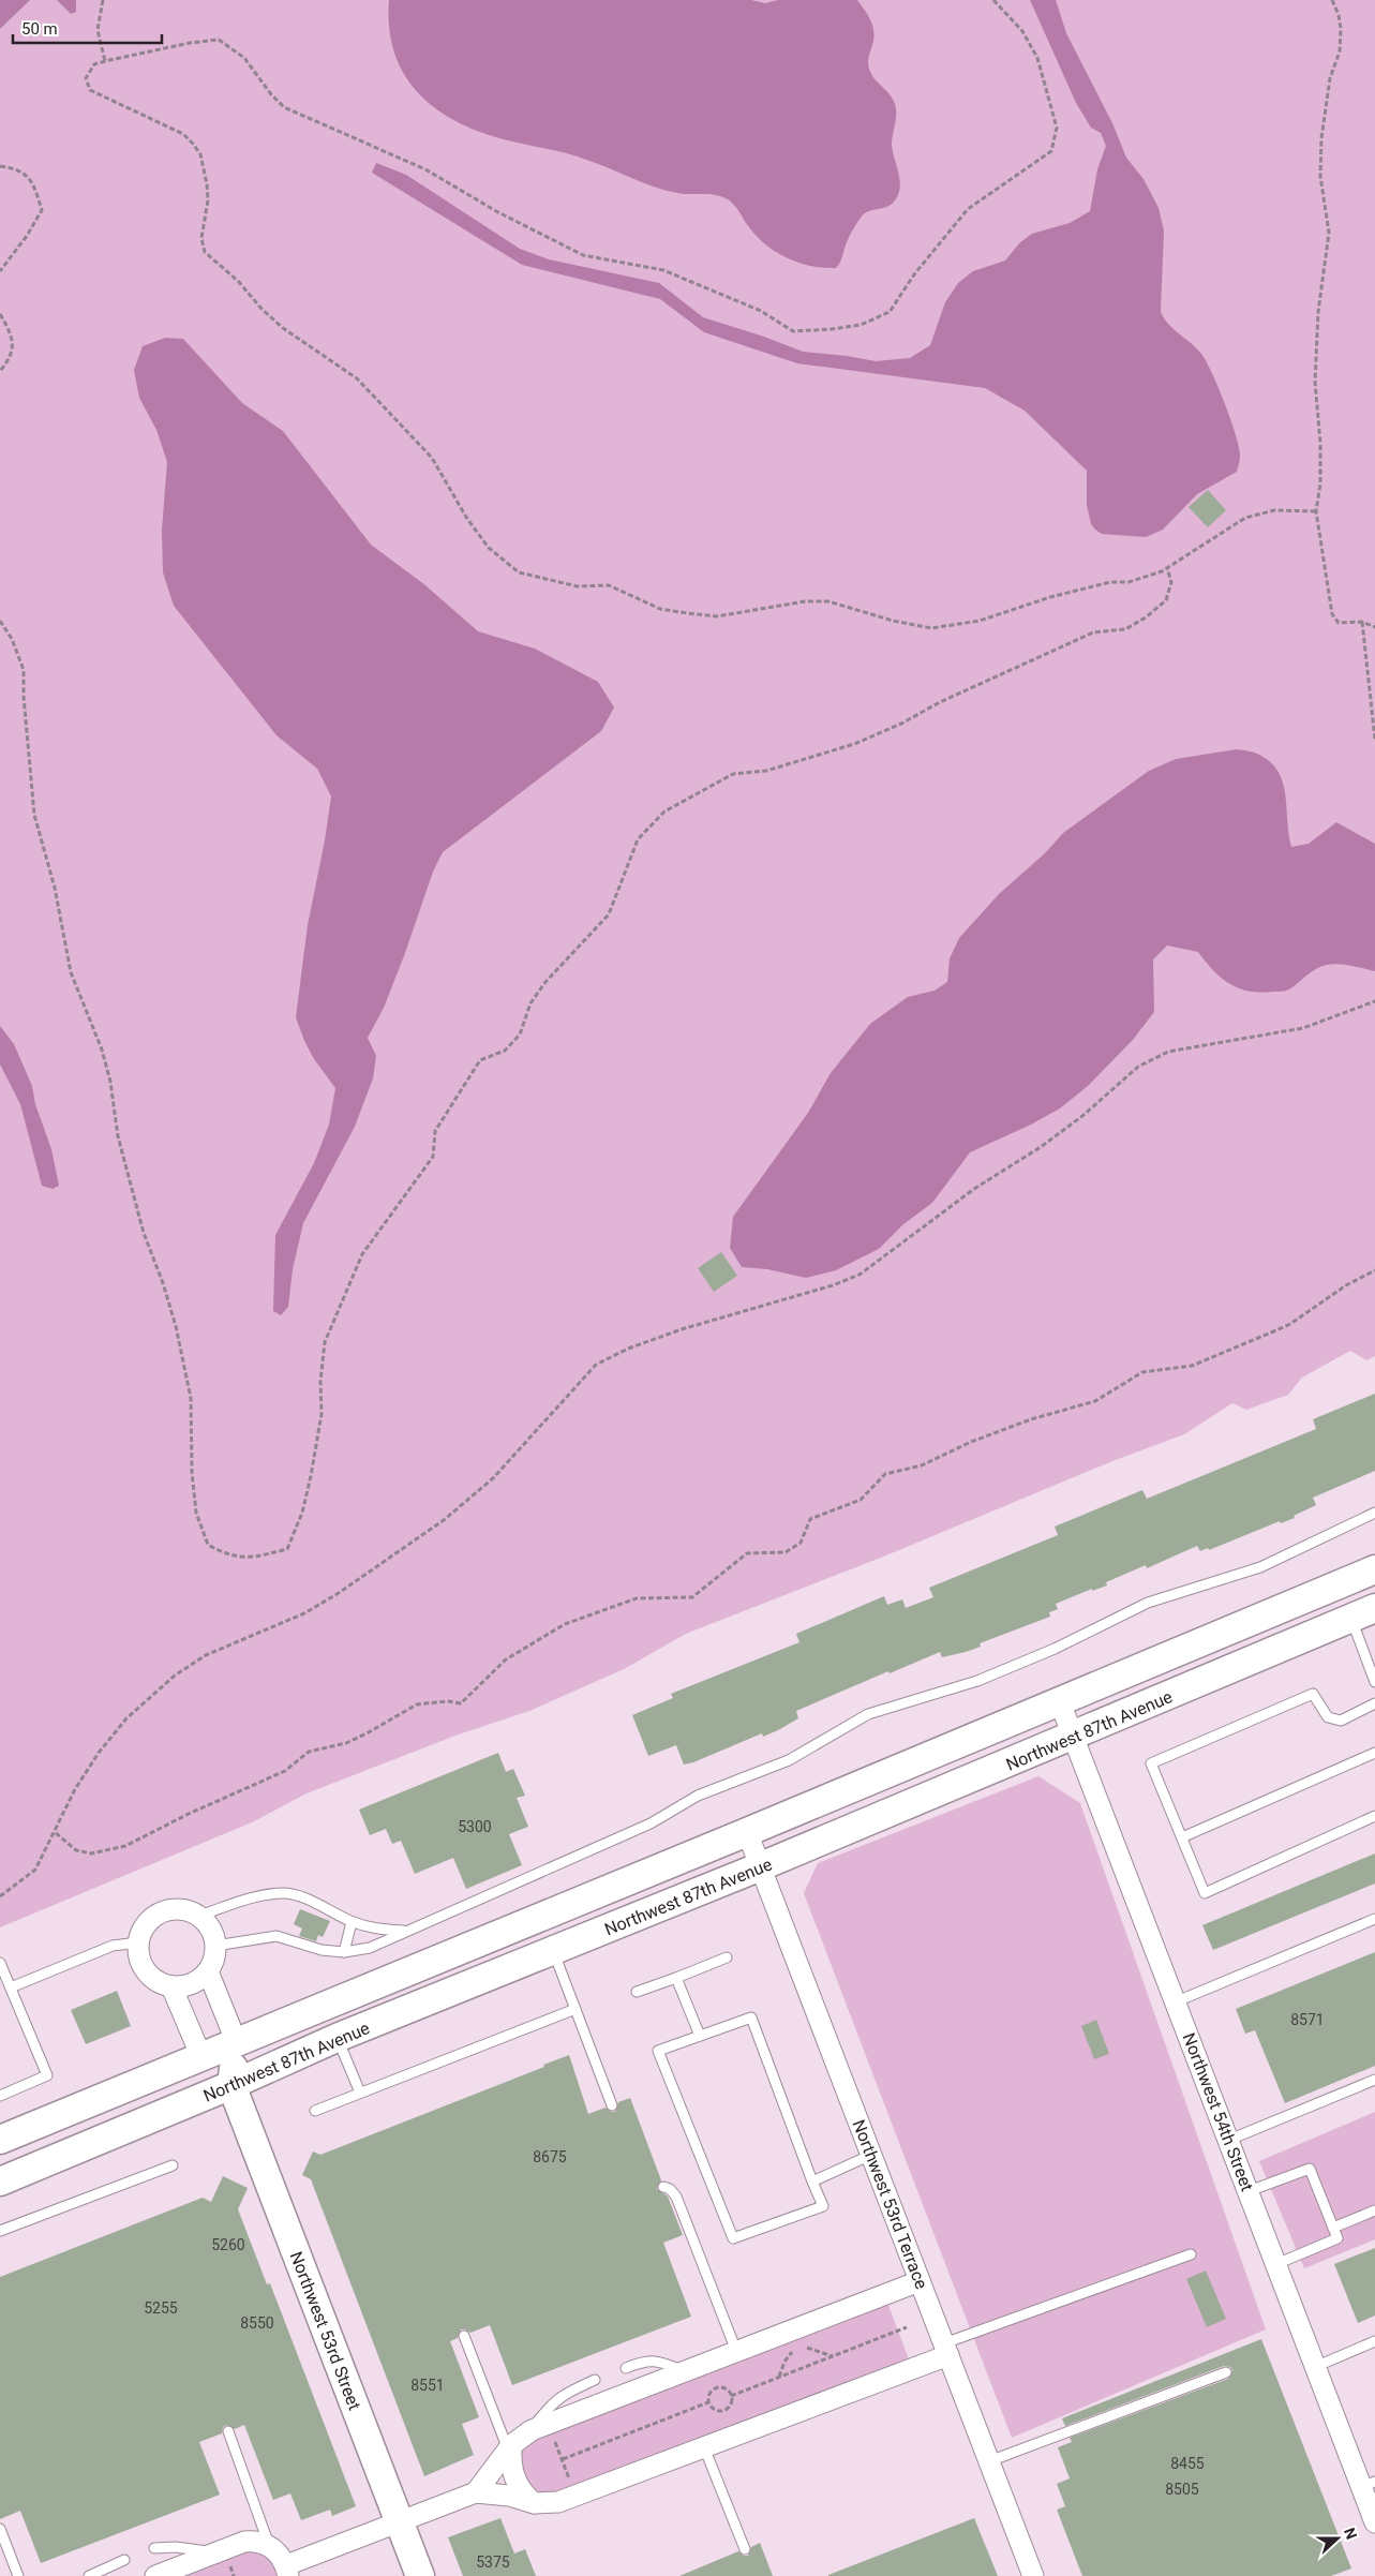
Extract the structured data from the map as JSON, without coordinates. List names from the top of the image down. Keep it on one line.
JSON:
{"streets":{"main road":["Northwest 87th Avenue","Northwest 53rd Street"],"street":["Northwest 54th Street","Northwest 53rd Terrace"]},"crossings":[["Northwest 87th Avenue","Northwest 54th Street"],["Northwest 87th Avenue","Northwest 53rd Terrace"],["Northwest 87th Avenue","Northwest 53rd Street"]],"house_numbers":["5300","8571","8675","5260","5255","8550","8551","8455","8505","5375"],"scale_bar":"50 m","north":"right"}
